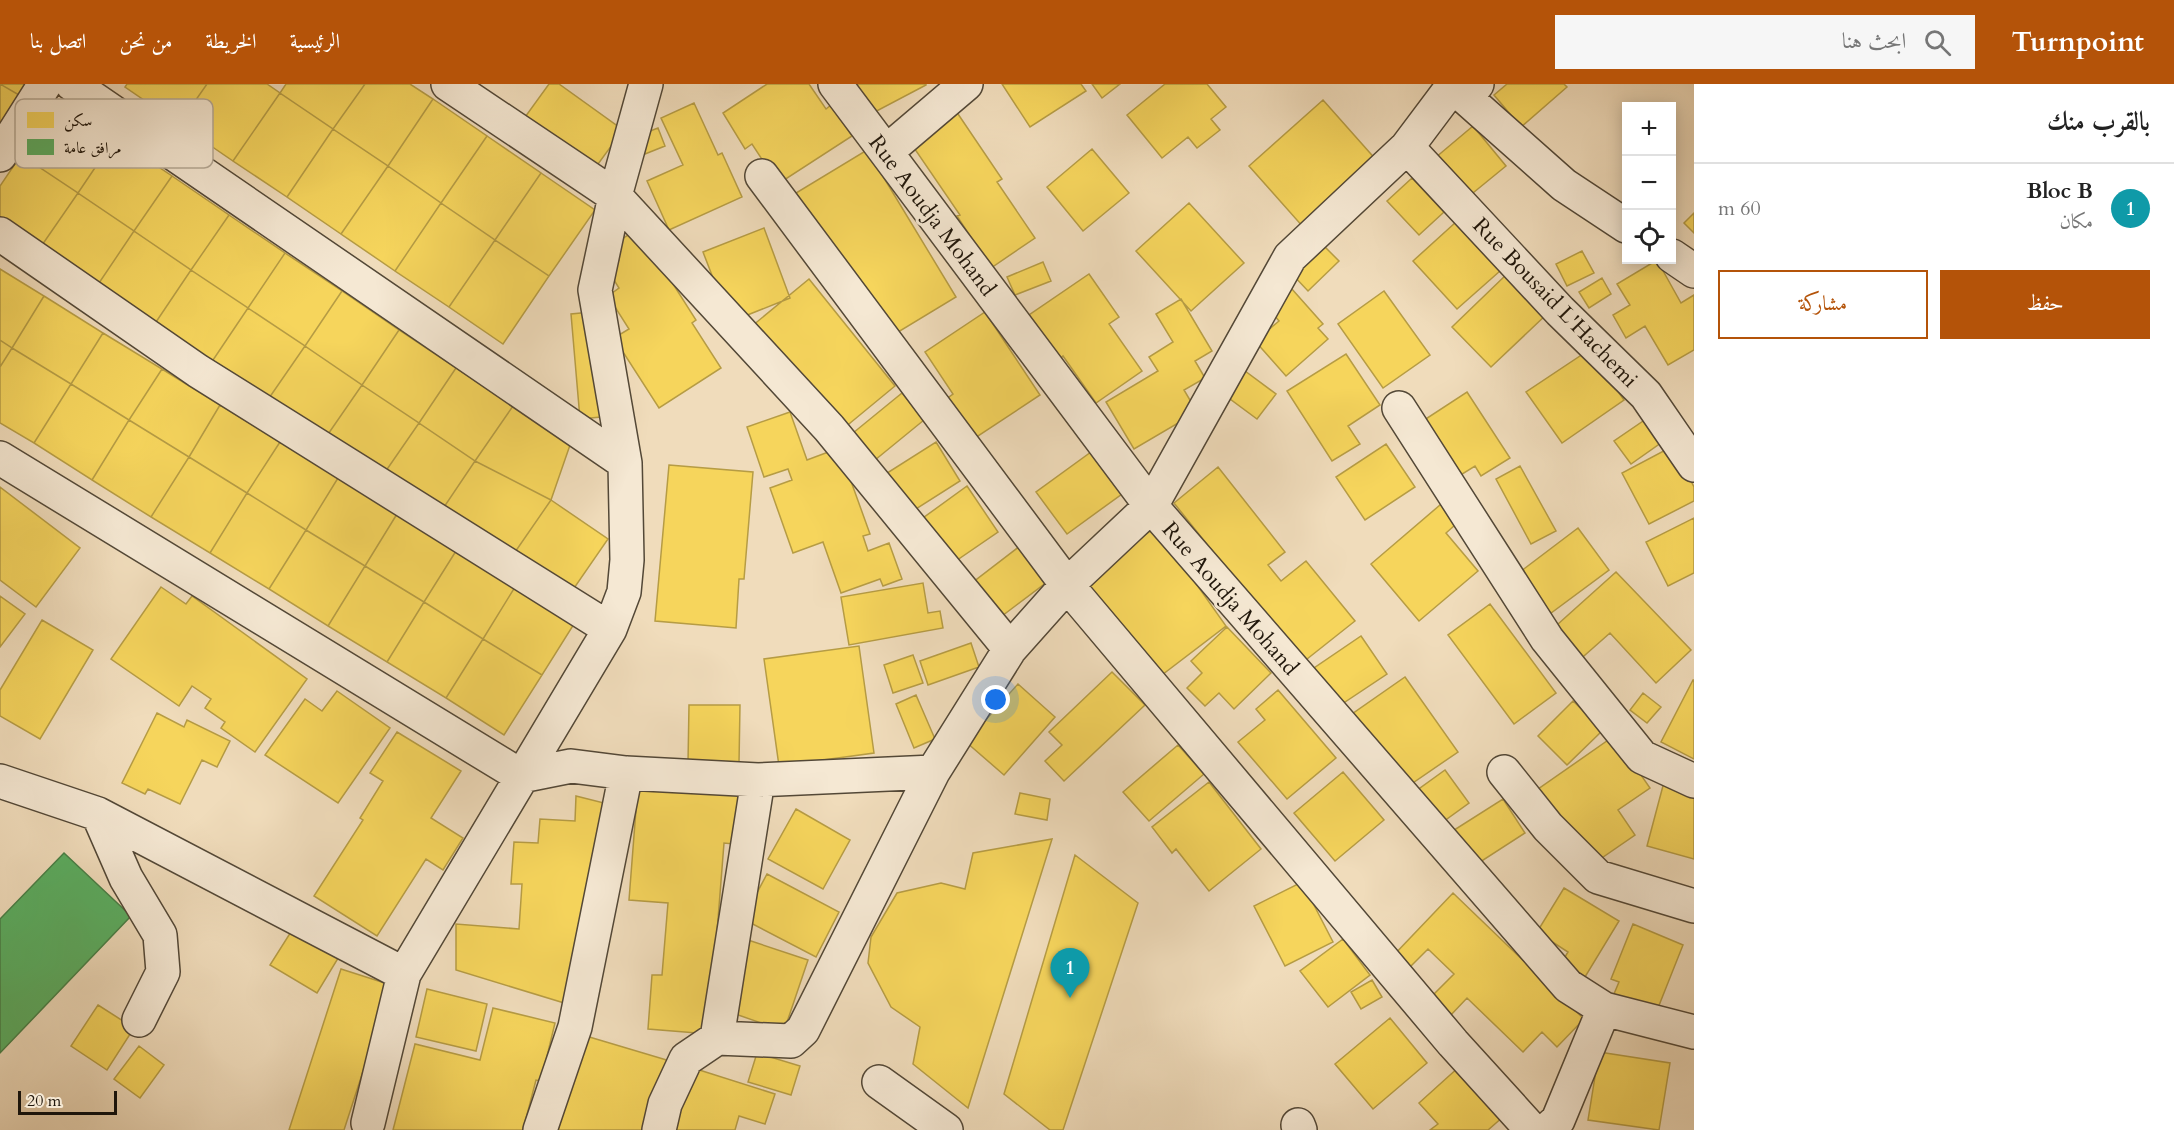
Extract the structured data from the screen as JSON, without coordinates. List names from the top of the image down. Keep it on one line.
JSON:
{"streets":{"street":["Rue Aoudja Mohand","Rue Bousaid L'Hachemi"]},"legend":["سكن","مرافق عامة"],"scale_bar":"20 m","page":{"header":"Turnpoint","search":"ابحث هنا","nav":["الرئيسية","الخريطة","من نحن","اتصل بنا"],"heading":"بالقرب منك","map_buttons":["+","−"],"list":[{"mark":"1","name":"Bloc B","note":"مكان","value":"60 m"}],"buttons":["حفظ","مشاركة"],"pins":"1","scale":"20 m"}}
